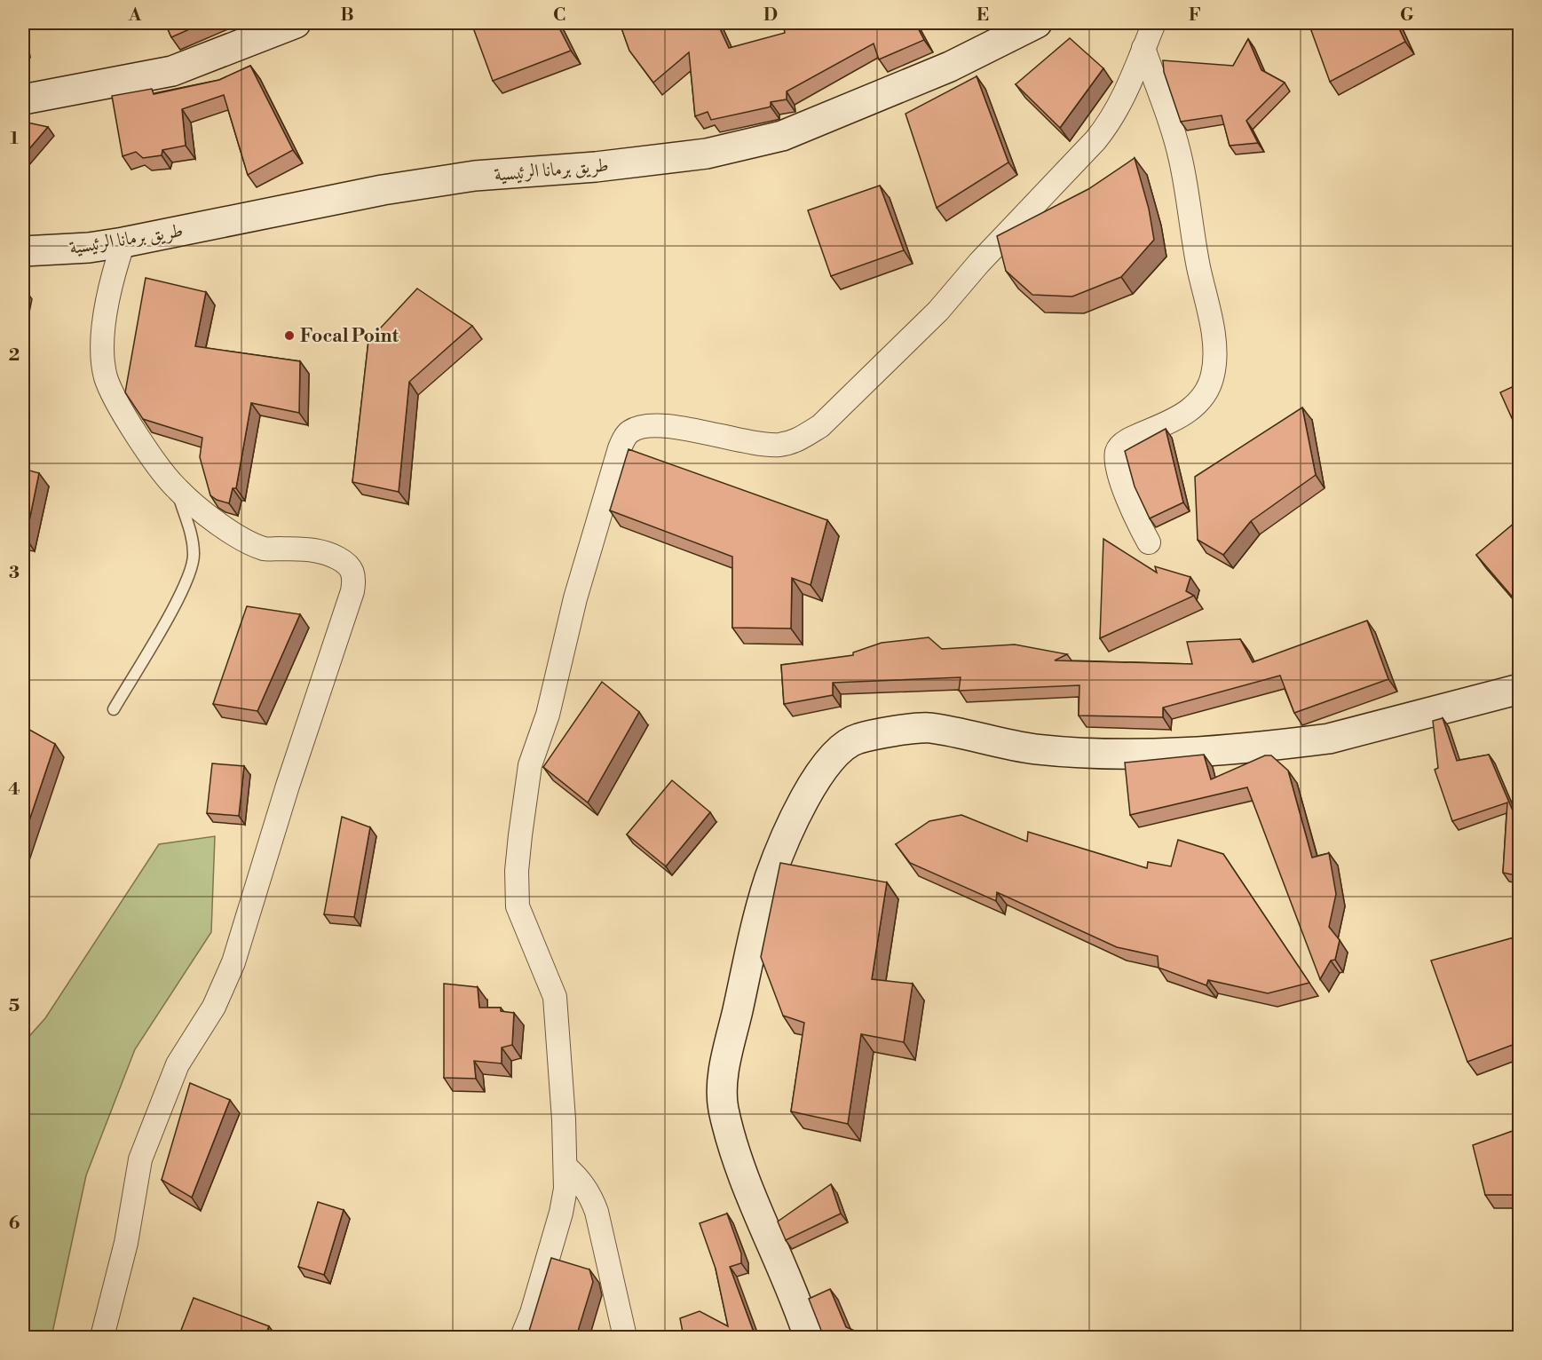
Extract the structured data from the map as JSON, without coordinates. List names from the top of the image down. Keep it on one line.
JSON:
{"streets":{"street":["طريق برمانا الرئيسية"]},"places":["Focal Point"],"grid":{"columns":["A","B","C","D","E","F","G"],"rows":["1","2","3","4","5","6"]}}
